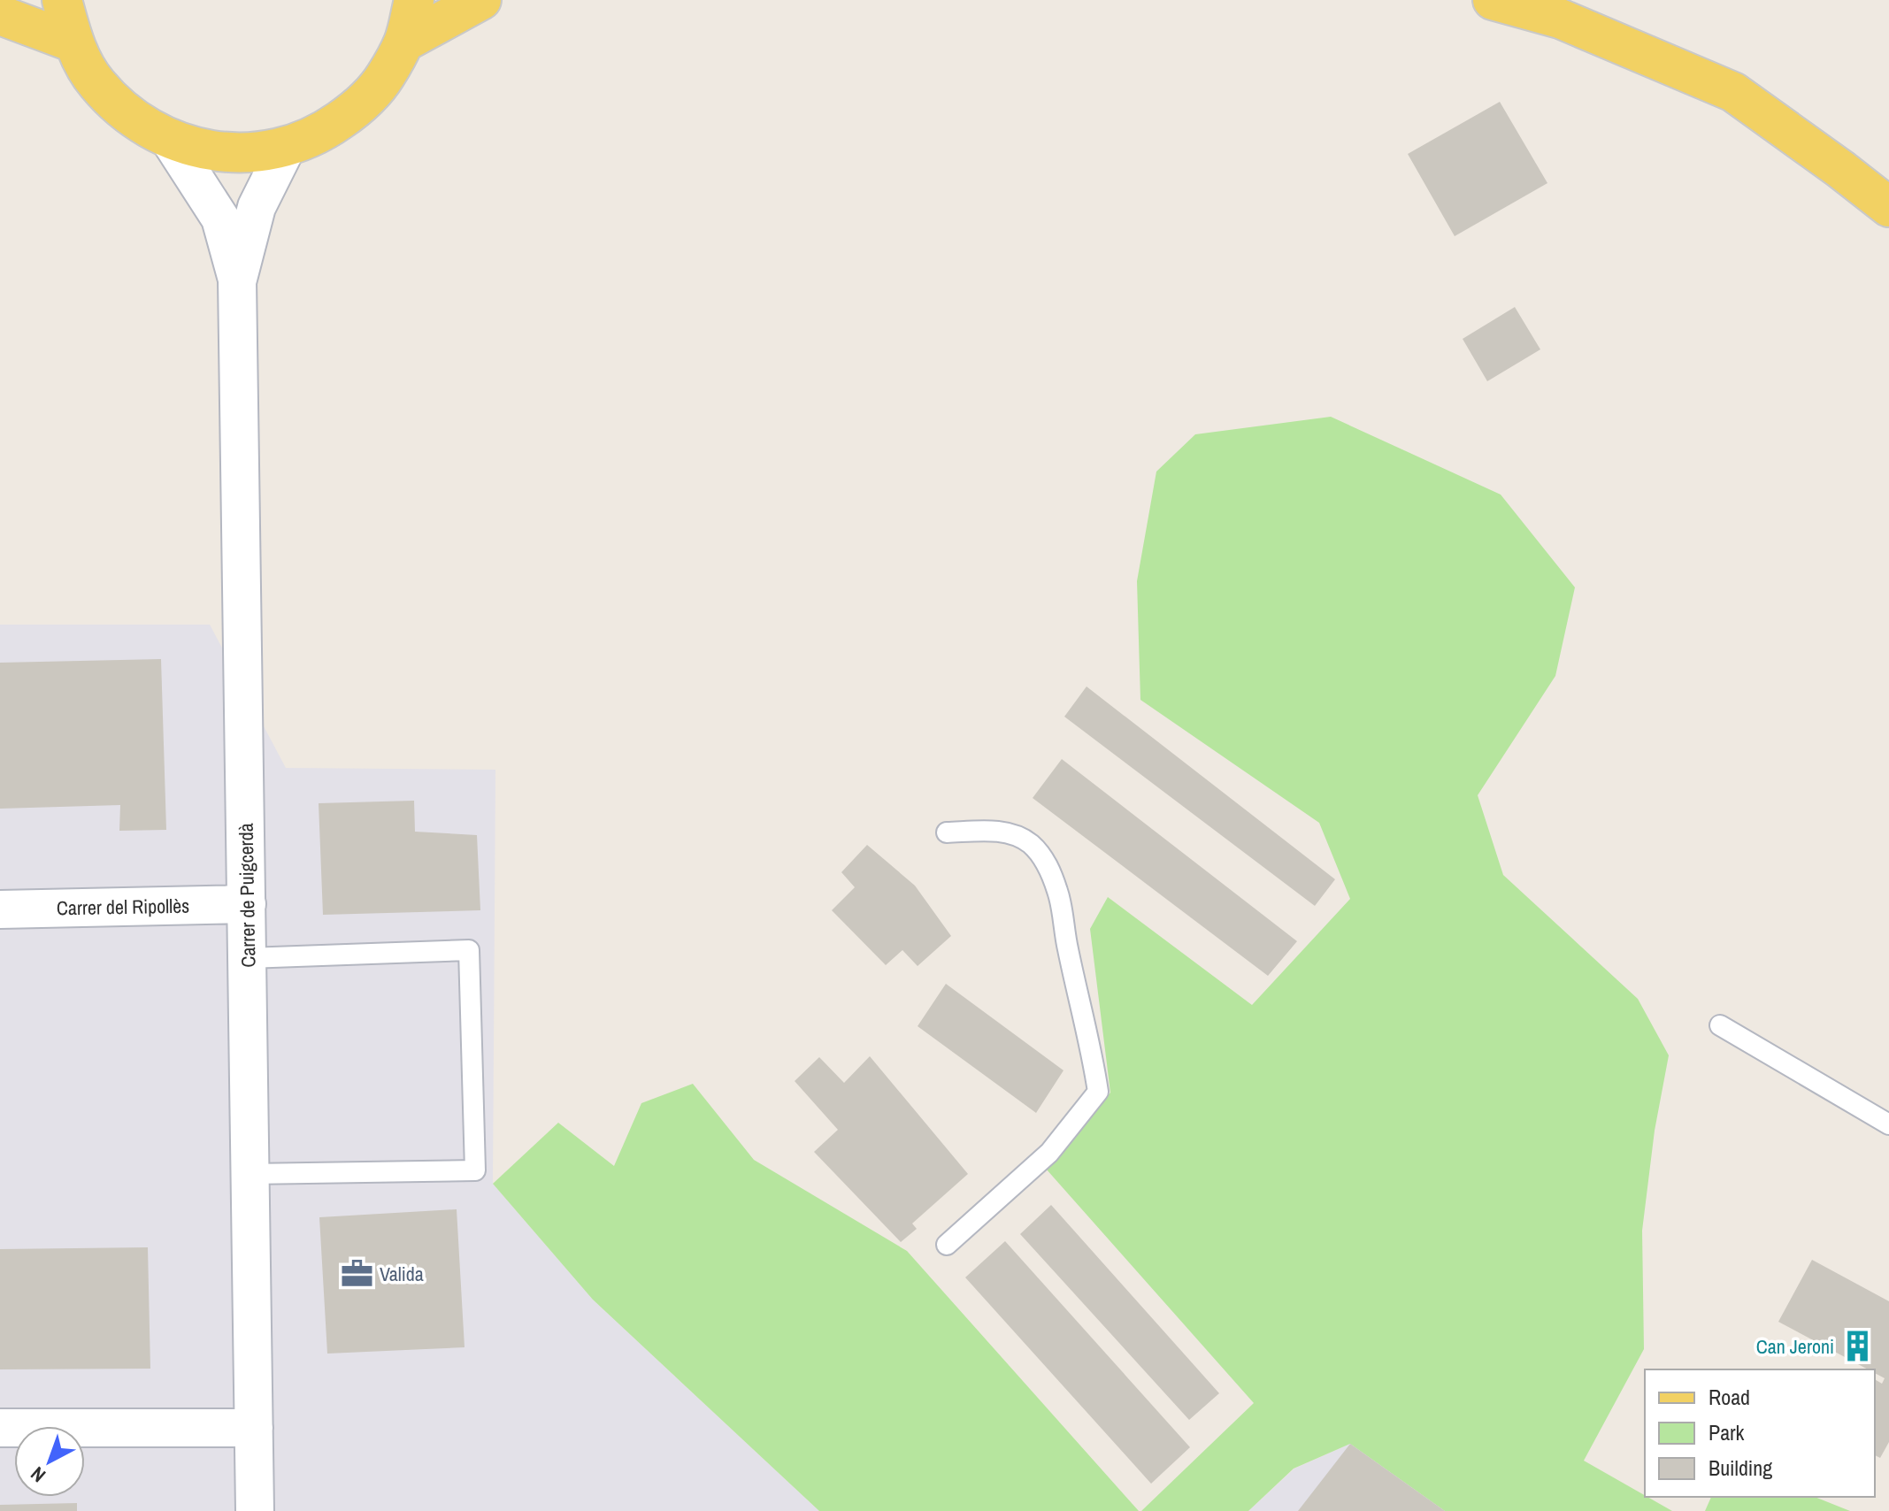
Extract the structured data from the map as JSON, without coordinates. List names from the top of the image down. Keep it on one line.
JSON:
{"streets":{"street":["Carrer de Puigcerdà","Carrer del Ripollès"]},"crossings":[["Carrer de Puigcerdà","Carrer del Ripollès"]],"places":{"office":["Valida"],"building":["Can Jeroni"]},"legend":["Road","Park","Building"],"north":"bottom left"}
